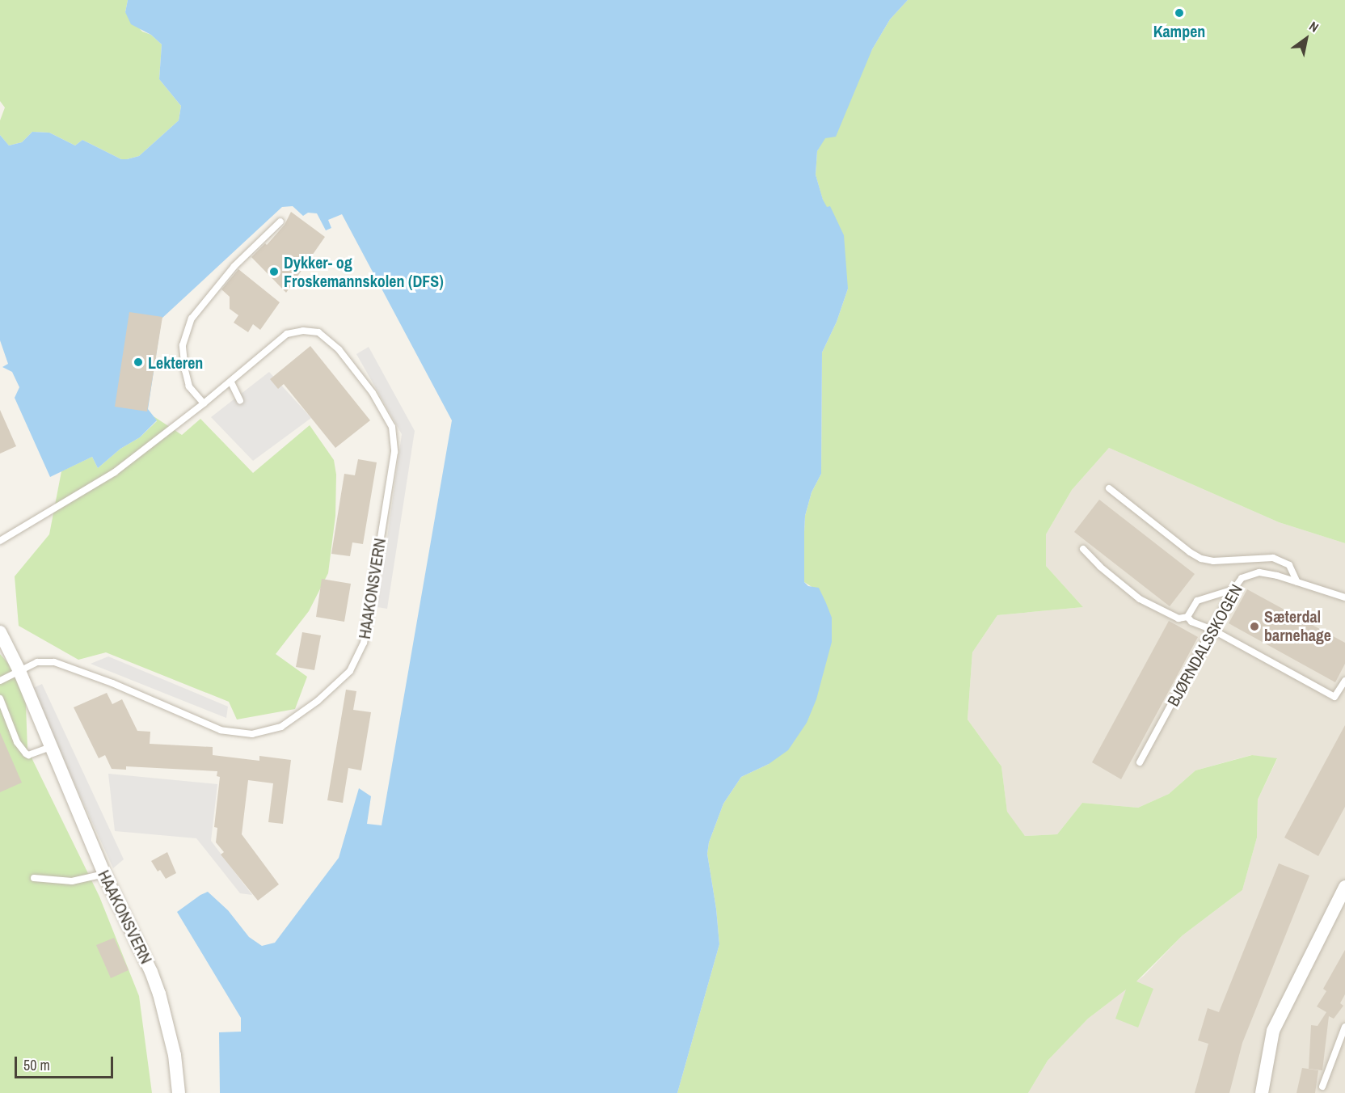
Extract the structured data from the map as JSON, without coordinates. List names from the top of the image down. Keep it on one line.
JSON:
{"streets":{"street":["HAAKONSVERN"],"lane":["BJØRNDALSSKOGEN"]},"places":["Kampen","Dykker- og Froskemannskolen (DFS)","Lekteren","Sæterdal barnehage"],"scale_bar":"50 m","north":"top right"}
